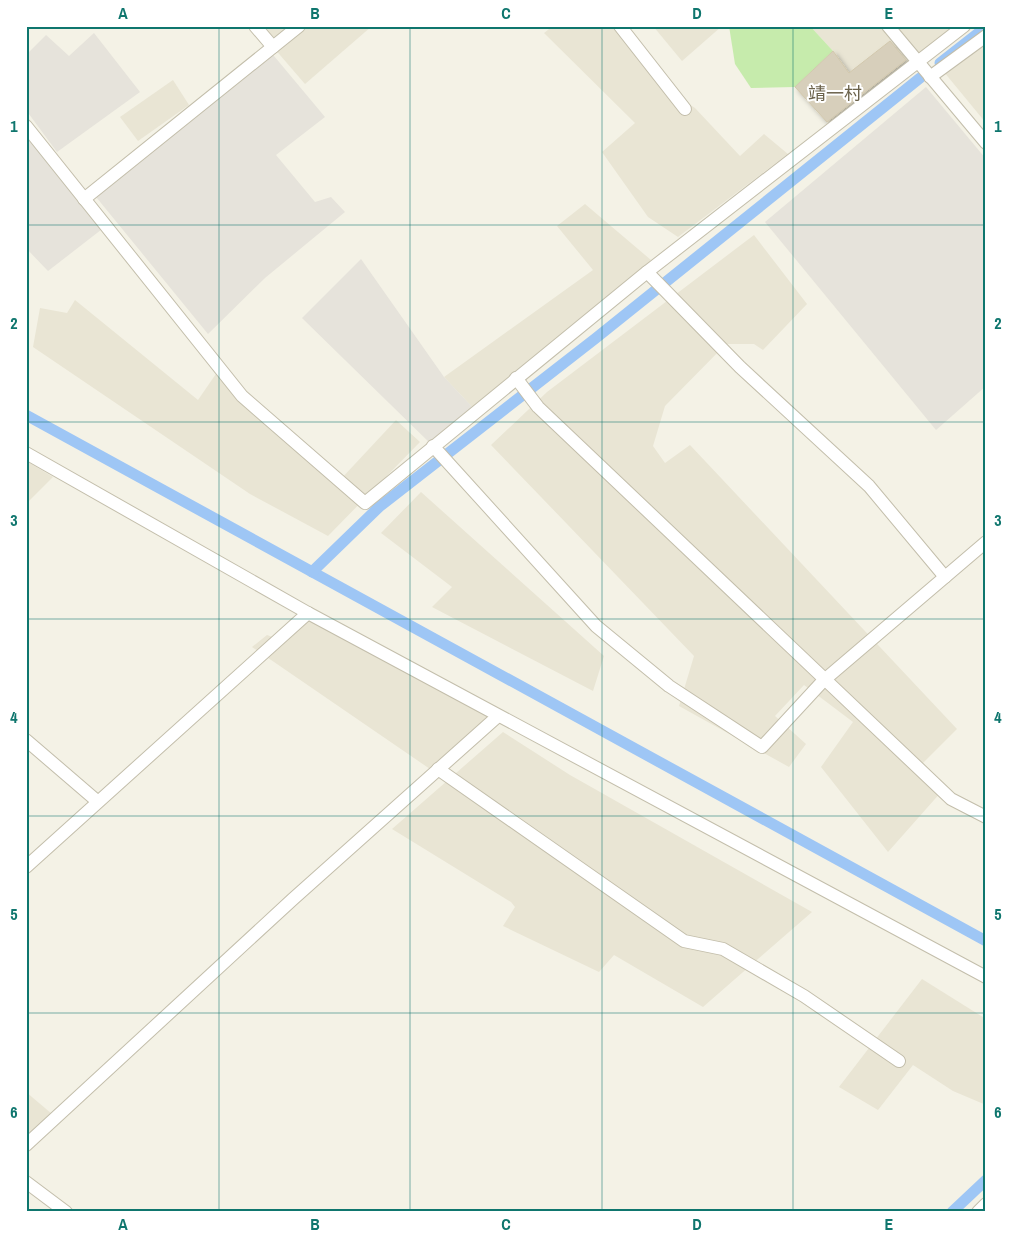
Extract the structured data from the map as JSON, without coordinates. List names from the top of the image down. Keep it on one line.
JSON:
{"districts":["靖一村"],"grid":{"columns":["A","B","C","D","E"],"rows":["1","2","3","4","5","6"]}}
